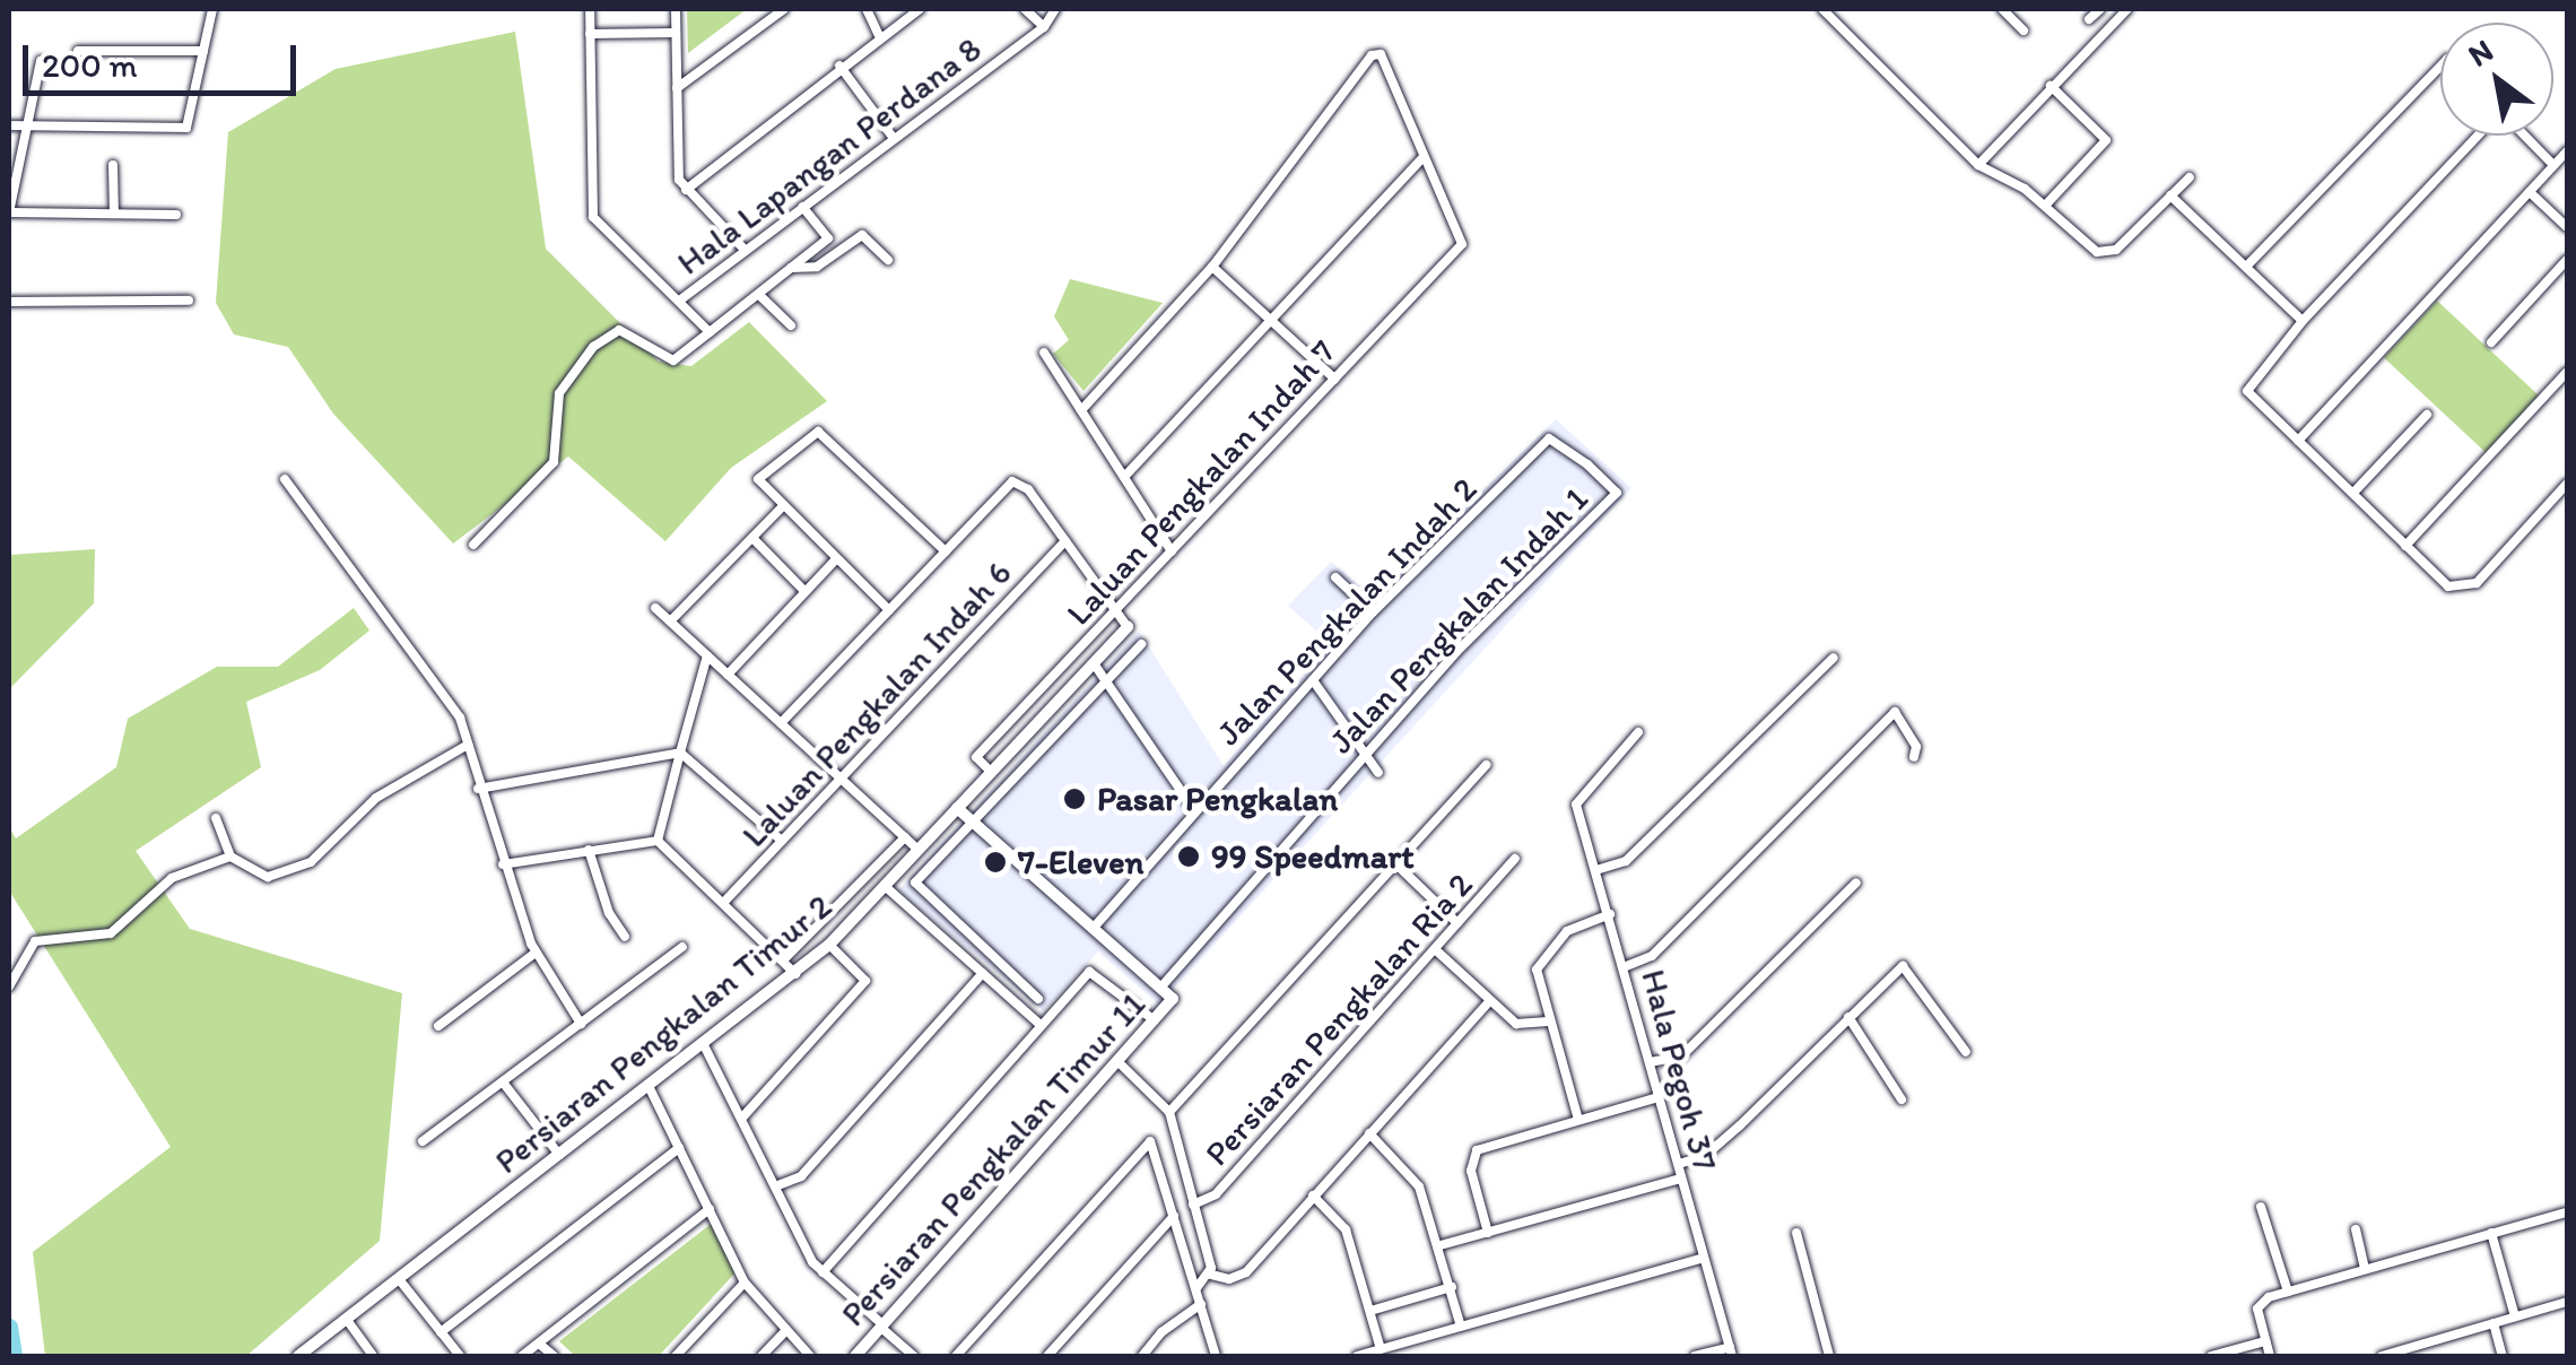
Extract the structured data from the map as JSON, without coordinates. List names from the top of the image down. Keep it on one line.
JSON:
{"streets":{"street":["Hala Lapangan Perdana 8","Laluan Pengkalan Indah 7","Jalan Pengkalan Indah 2","Jalan Pengkalan Indah 1","Laluan Pengkalan Indah 6","Persiaran Pengkalan Ria 2","Persiaran Pengkalan Timur 2","Hala Pegoh 37","Persiaran Pengkalan Timur 11"]},"crossings":[["Laluan Pengkalan Indah 7","Persiaran Pengkalan Timur 2"],["Jalan Pengkalan Indah 2","Jalan Pengkalan Indah 1"],["Jalan Pengkalan Indah 1","Persiaran Pengkalan Timur 11"]],"places":["Pasar Pengkalan","99 Speedmart","7-Eleven"],"scale_bar":"200 m","north":"top left"}
